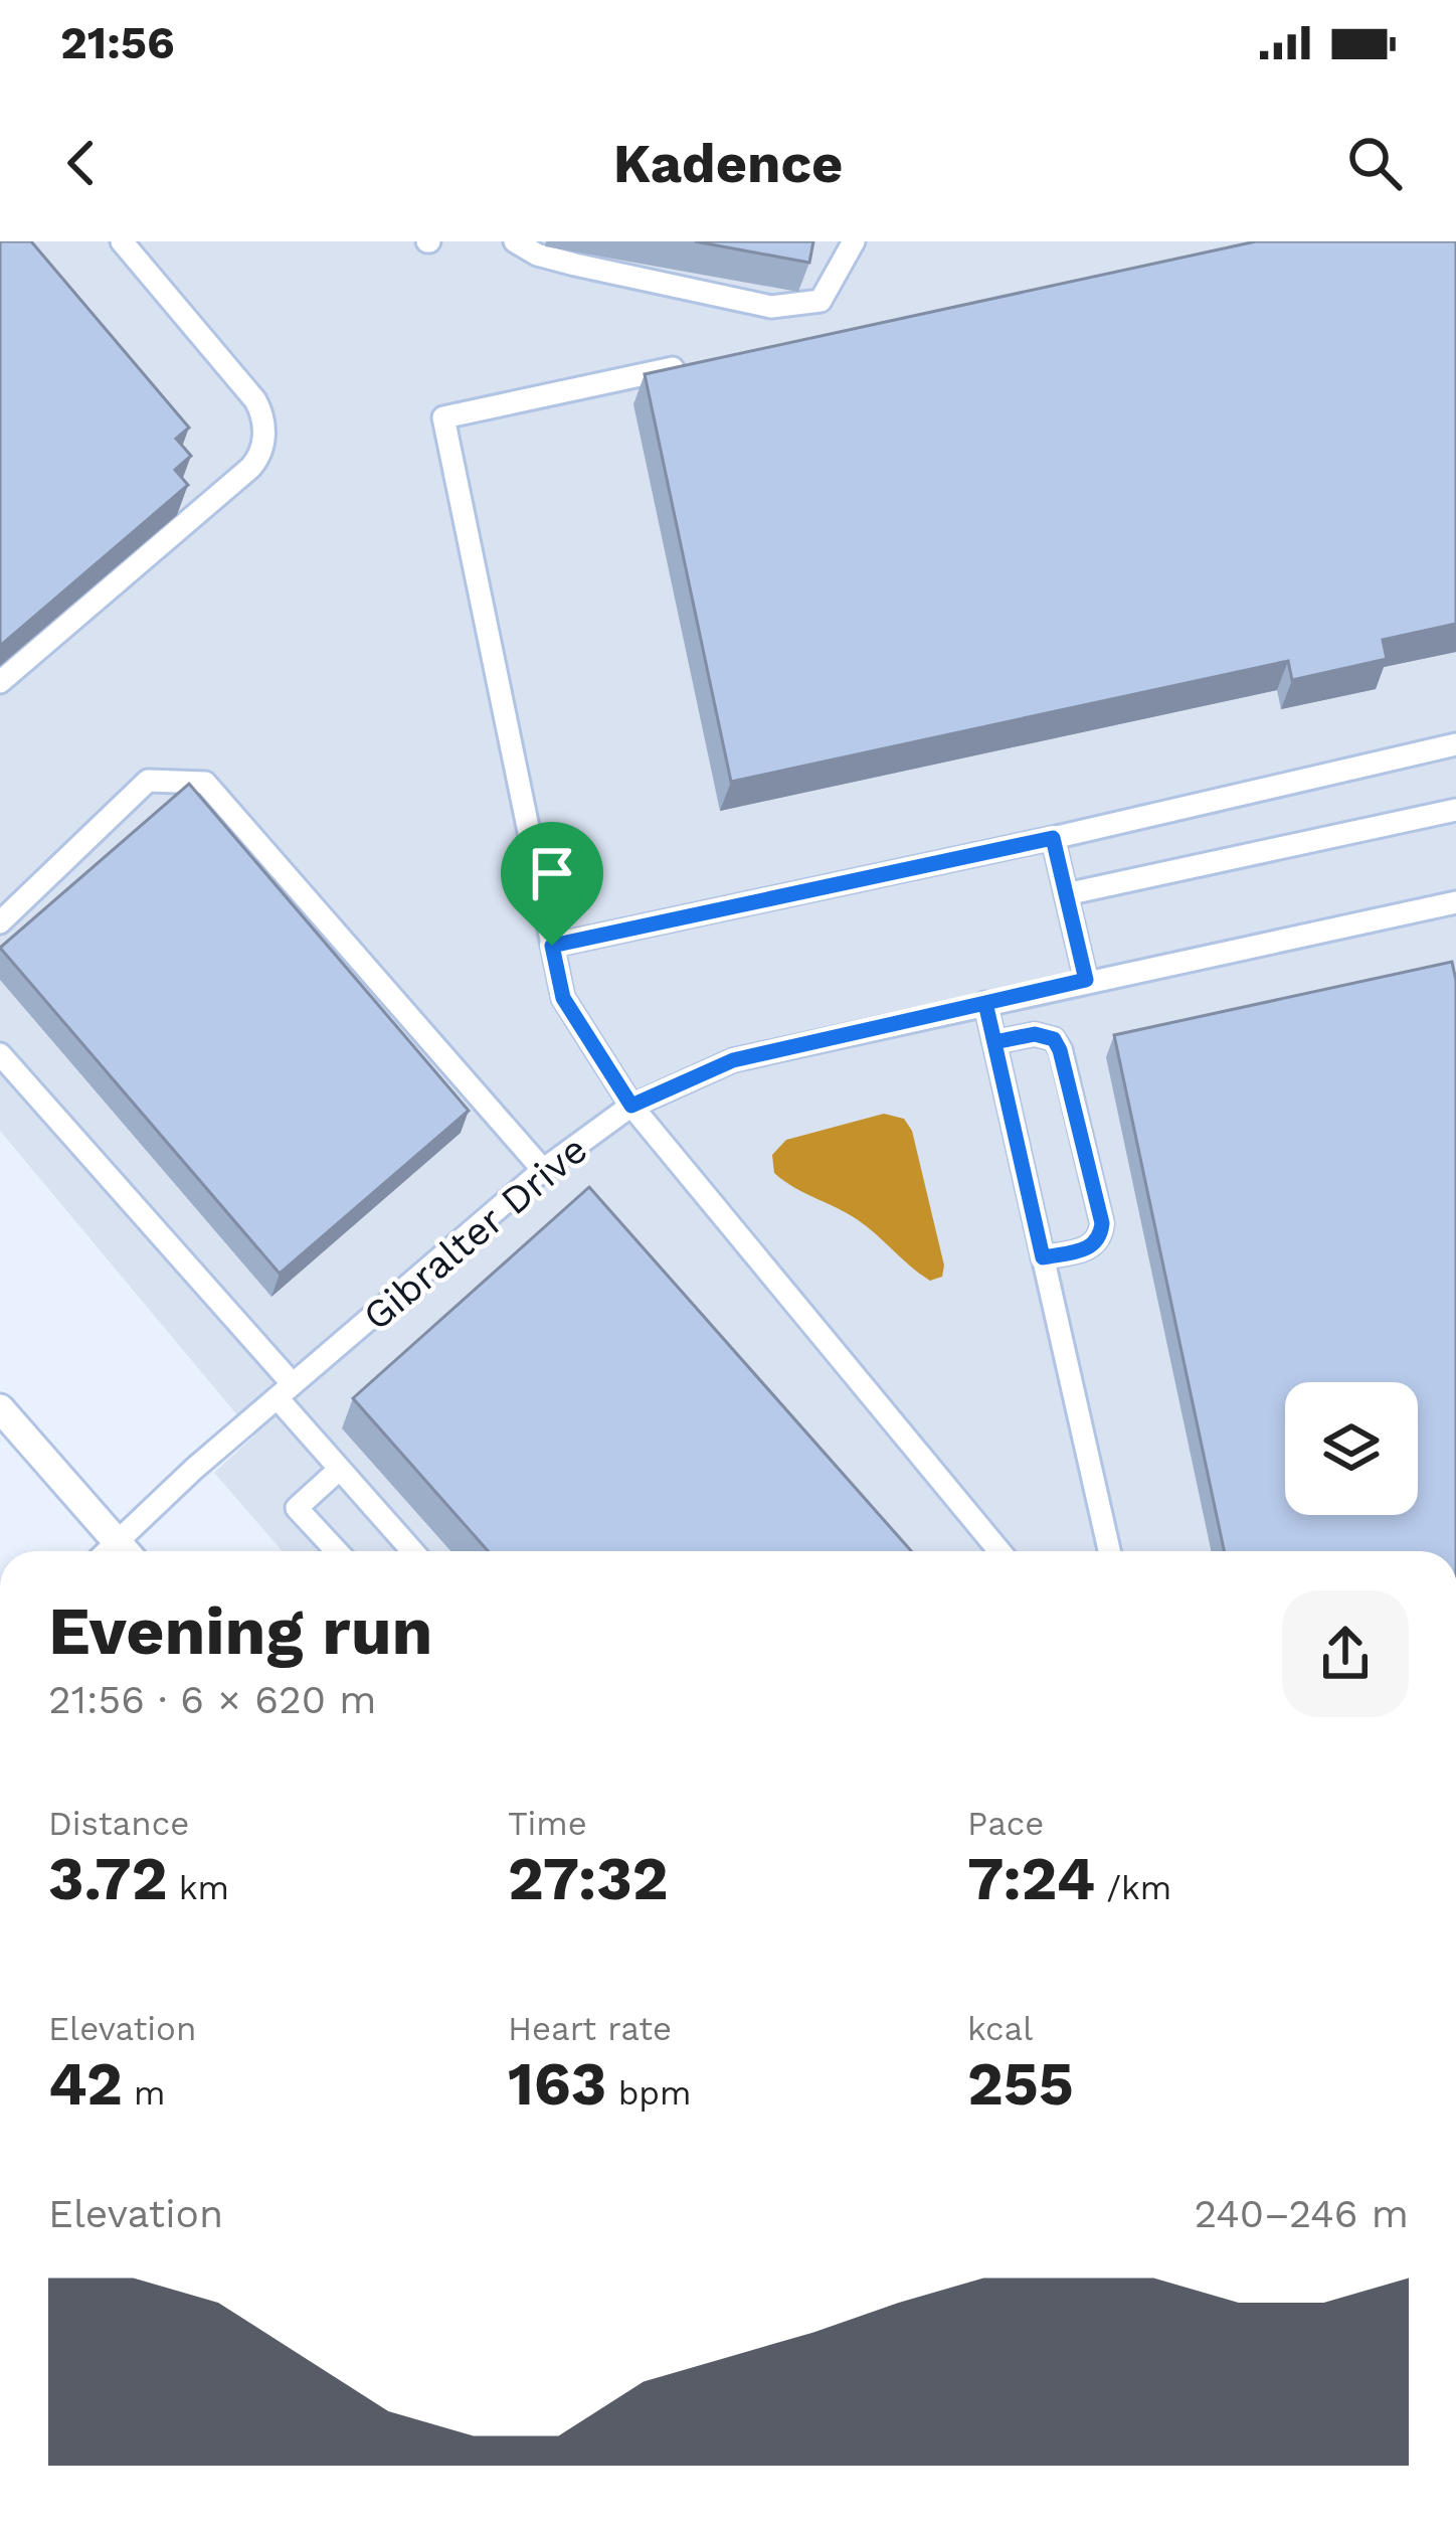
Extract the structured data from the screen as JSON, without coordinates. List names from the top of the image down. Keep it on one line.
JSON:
{"streets":{"street":["Gibralter Drive"]},"page":{"status":"21:56","header":"Kadence","heading":["Evening run","21:56 · 6 × 620 m"],"stats":[["Distance","3.72 km"],["Time","27:32"],["Pace","7:24 /km"],["Elevation","42 m"],["Heart rate","163 bpm"],["kcal","255"]],"chart":["Elevation","240–246 m"]}}
